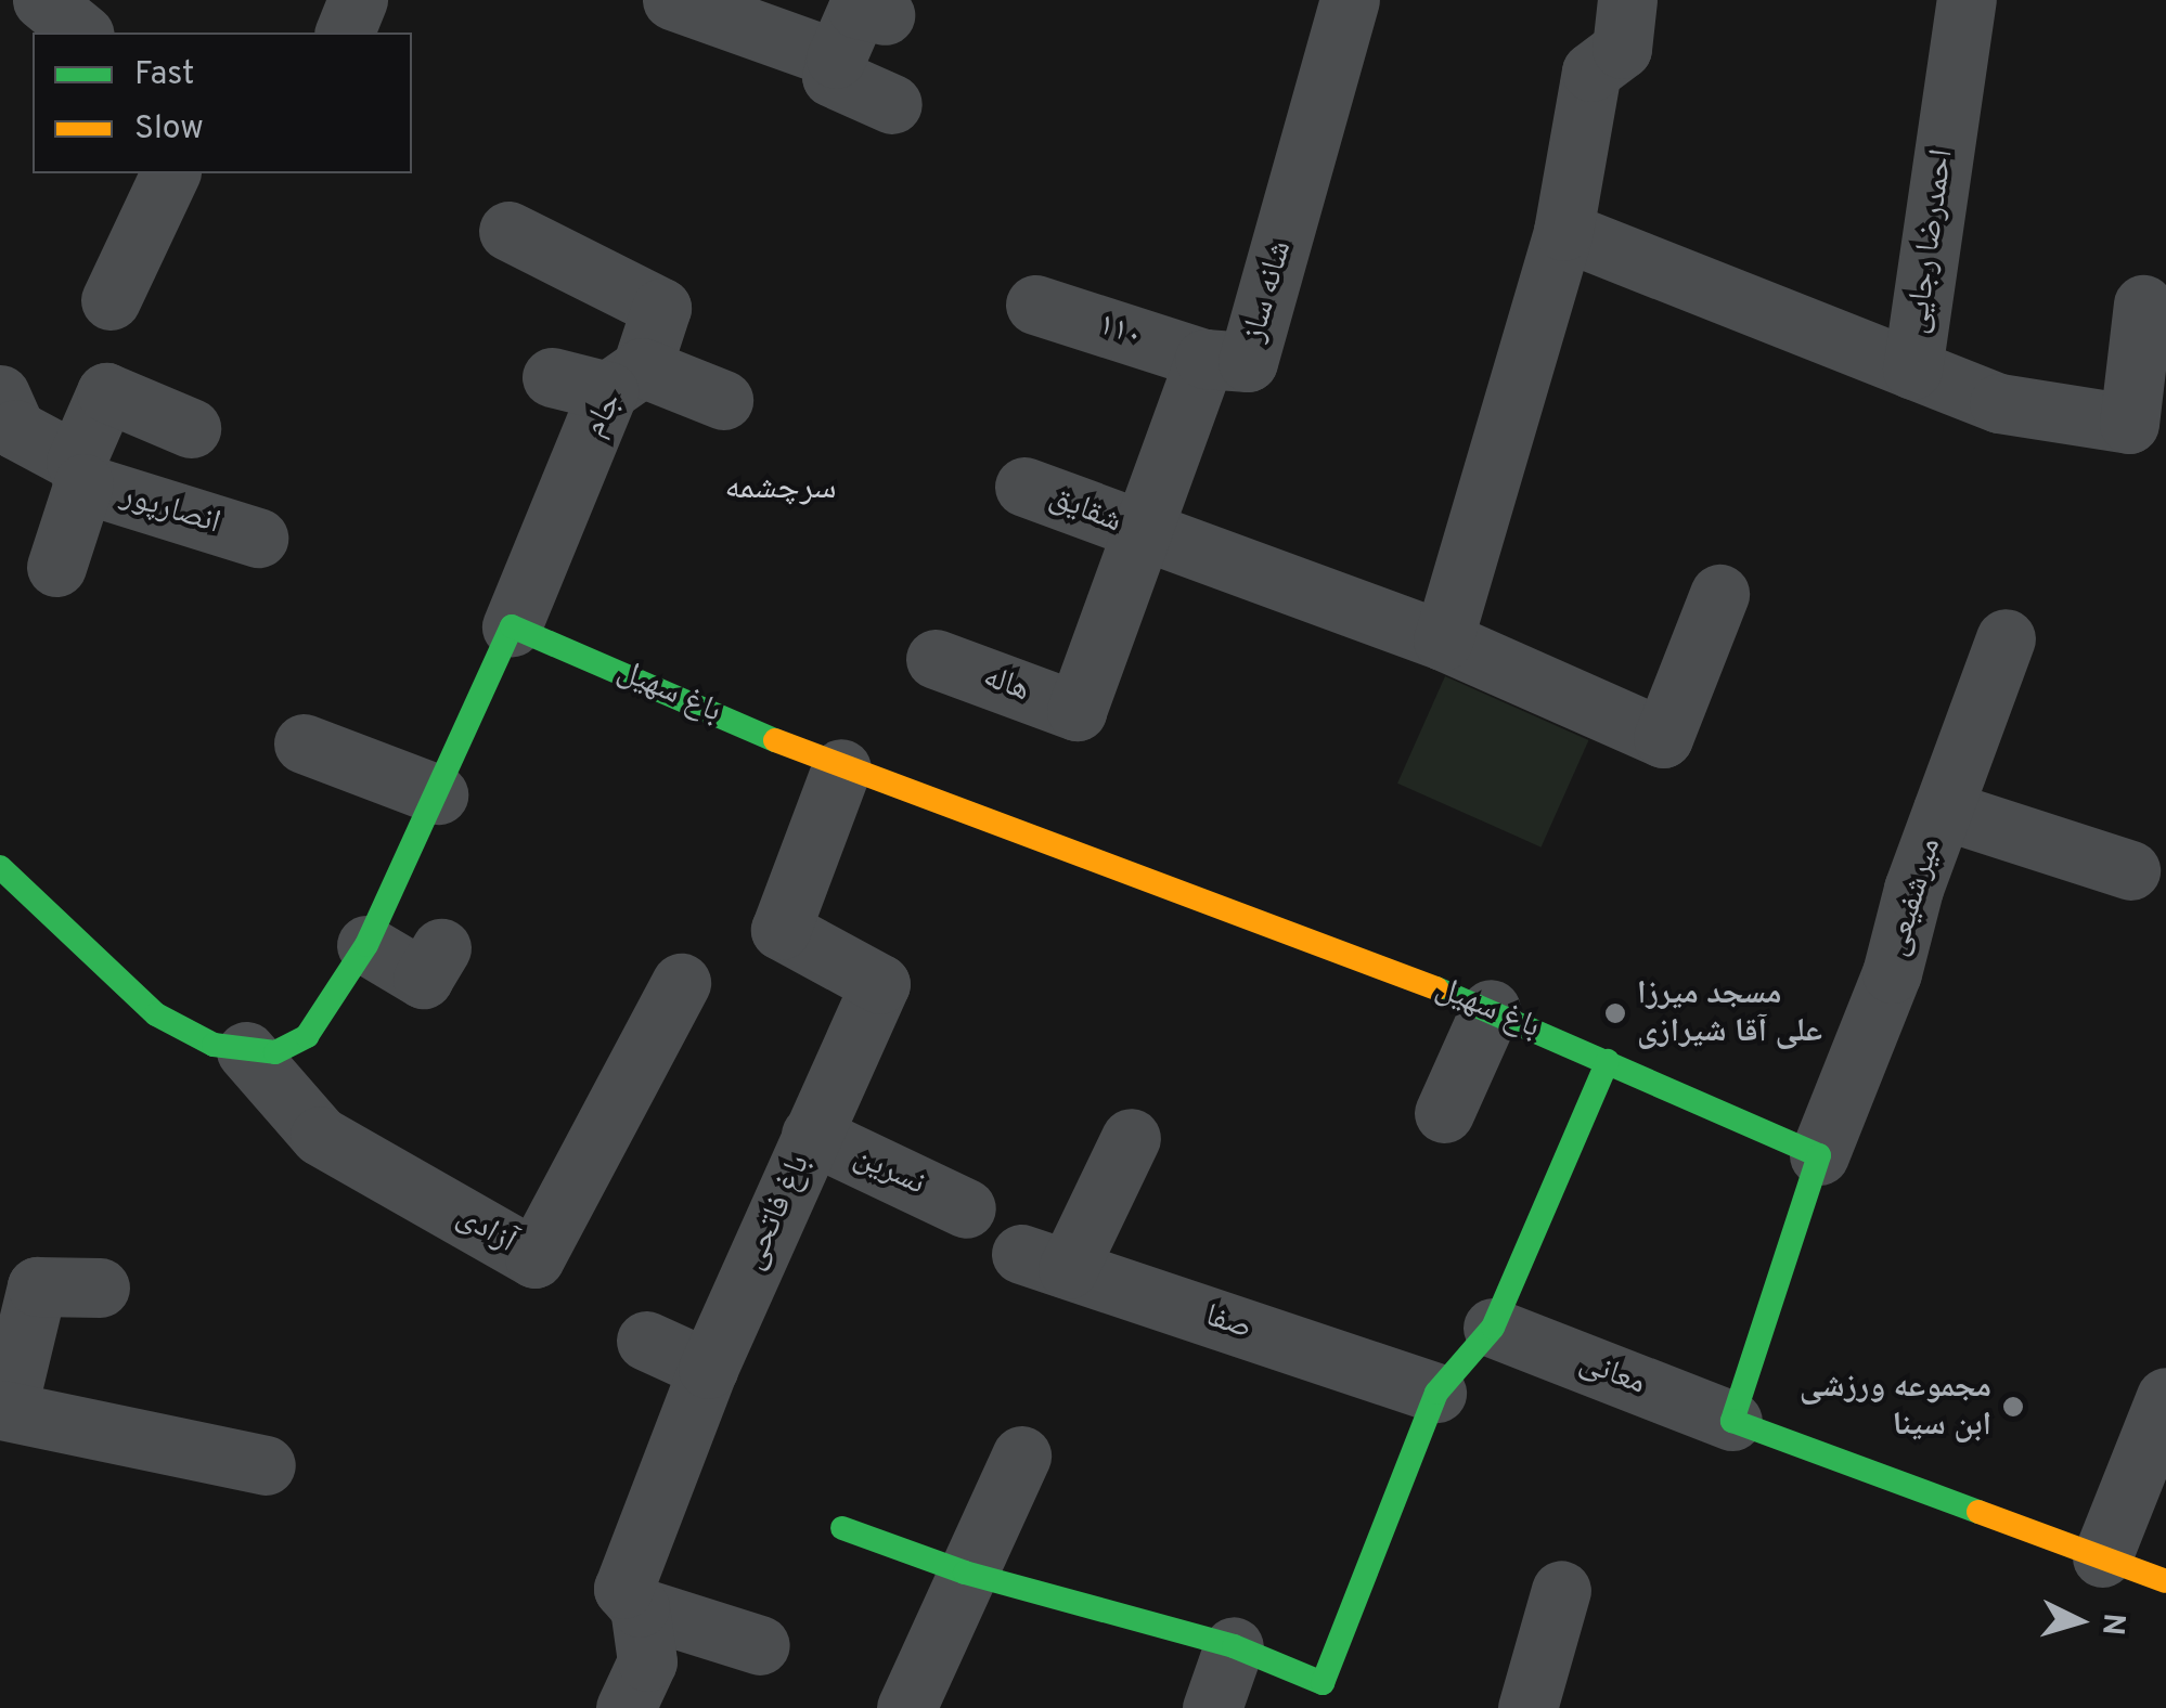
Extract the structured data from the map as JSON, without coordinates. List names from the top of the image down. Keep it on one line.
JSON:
{"streets":{"street":["احمدرضا رجایی","شانه ساز","۱۱۰","جام","انصارپور","شقایق","هاله","باغ سهیل","میرشفیعی","نسرین","باغ فاتحی","آزادی","صفا","معانی"]},"crossings":[["شانه ساز","۱۱۰"],["شانه ساز","شقایق"],["شانه ساز","هاله"],["جام","باغ سهیل"],["شقایق","هاله"],["باغ سهیل","میرشفیعی"],["باغ سهیل","باغ فاتحی"],["نسرین","باغ فاتحی"]],"districts":["سرچشمه"],"places":["مسجد میرزا علی آقا شیرازی","مجموعه ورزشی ابن سینا"],"legend":["Fast","Slow"],"north":"right"}
